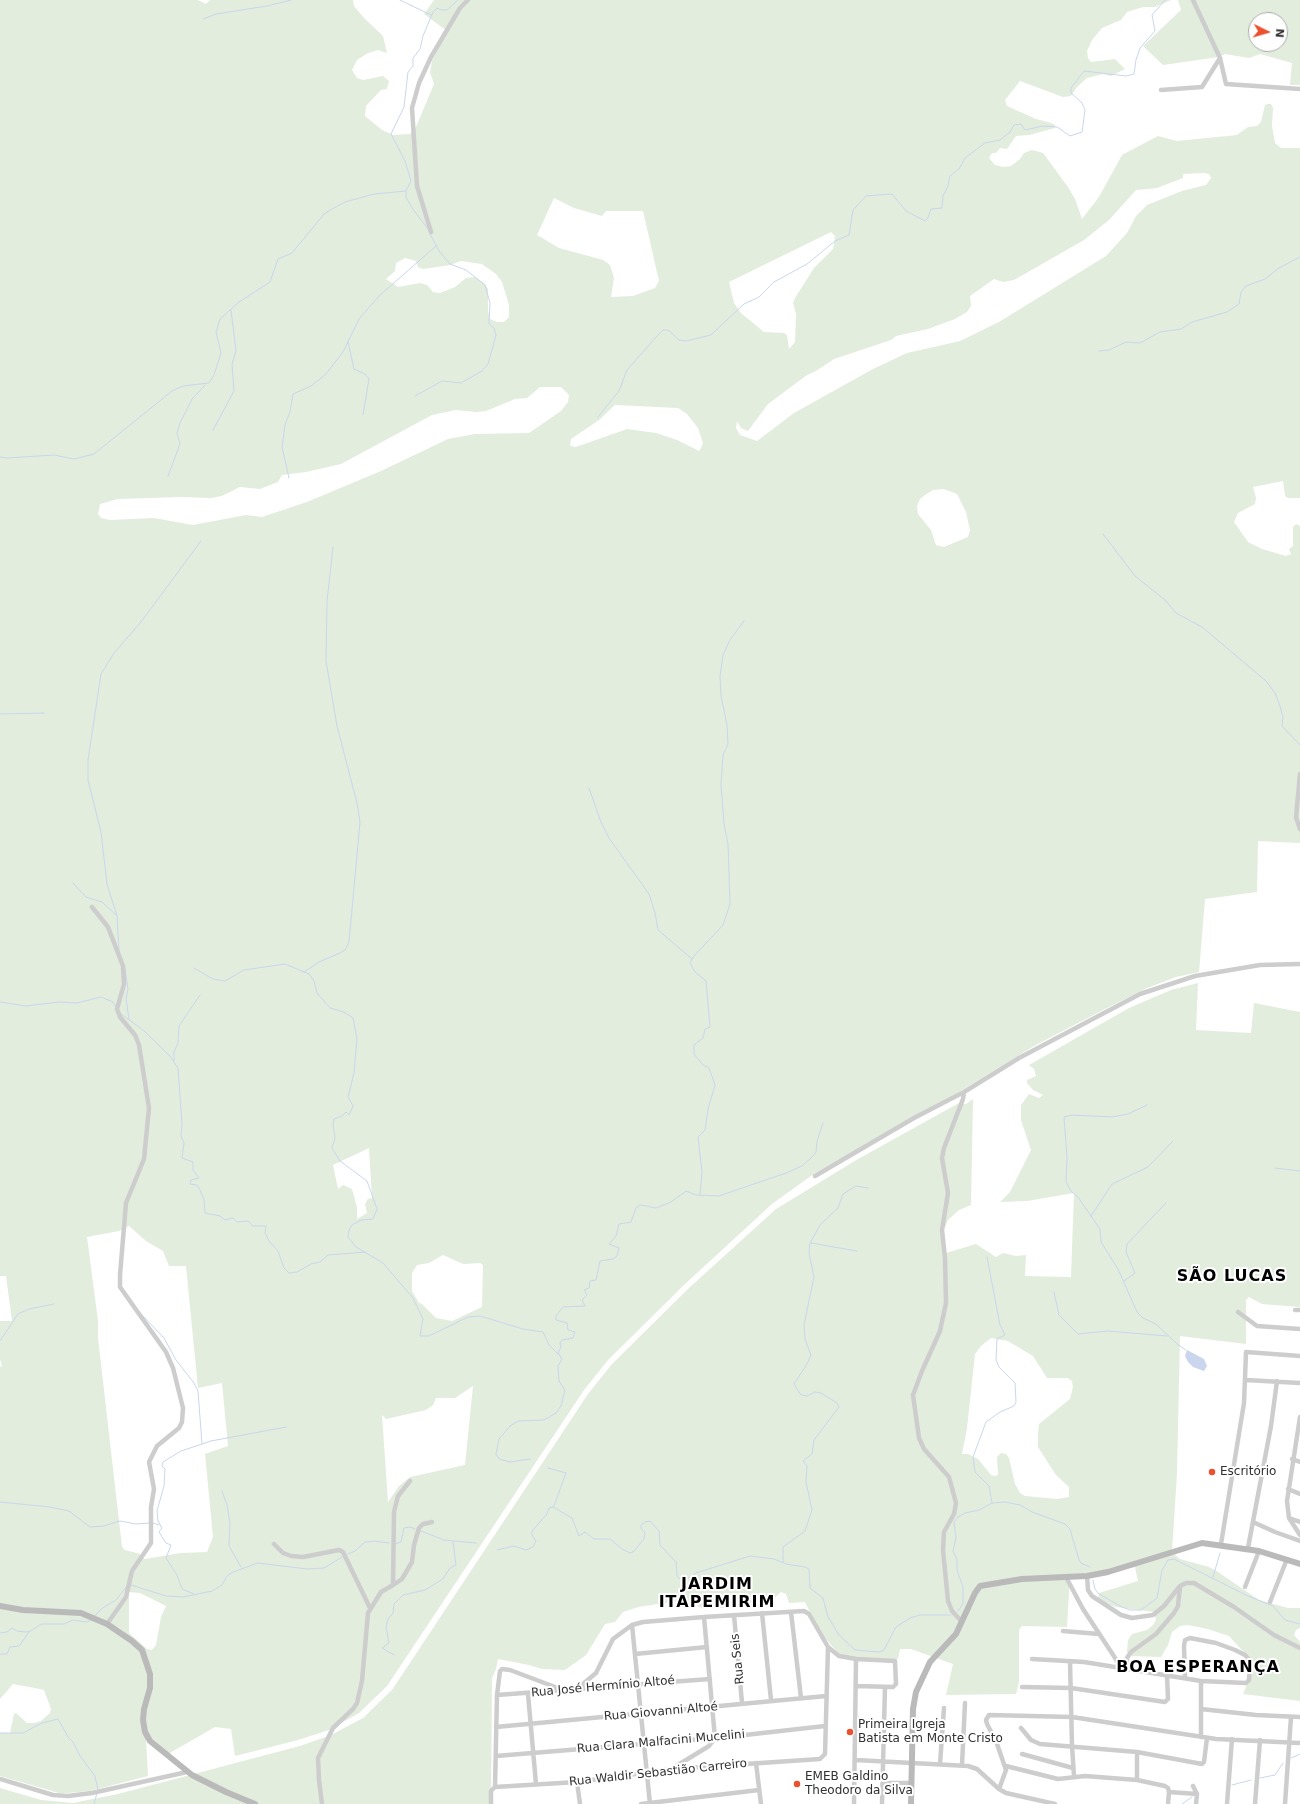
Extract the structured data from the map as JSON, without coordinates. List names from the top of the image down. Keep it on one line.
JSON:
{"streets":{"street":["Rua Seis","Rua José Hermínio Altoé","Rua Giovanni Altoé","Rua Clara Malfacini Mucelini","Rua Waldir Sebastião Carreiro"]},"crossings":[["Rua Seis","Rua Giovanni Altoé"],["Rua Clara Malfacini Mucelini","Rua Waldir Sebastião Carreiro"]],"districts":["SÃO LUCAS","JARDIM ITAPEMIRIM","BOA ESPERANÇA"],"places":["Escritório","Primeira Igreja Batista em Monte Cristo","EMEB Galdino Theodoro da Silva"],"north":"right"}
